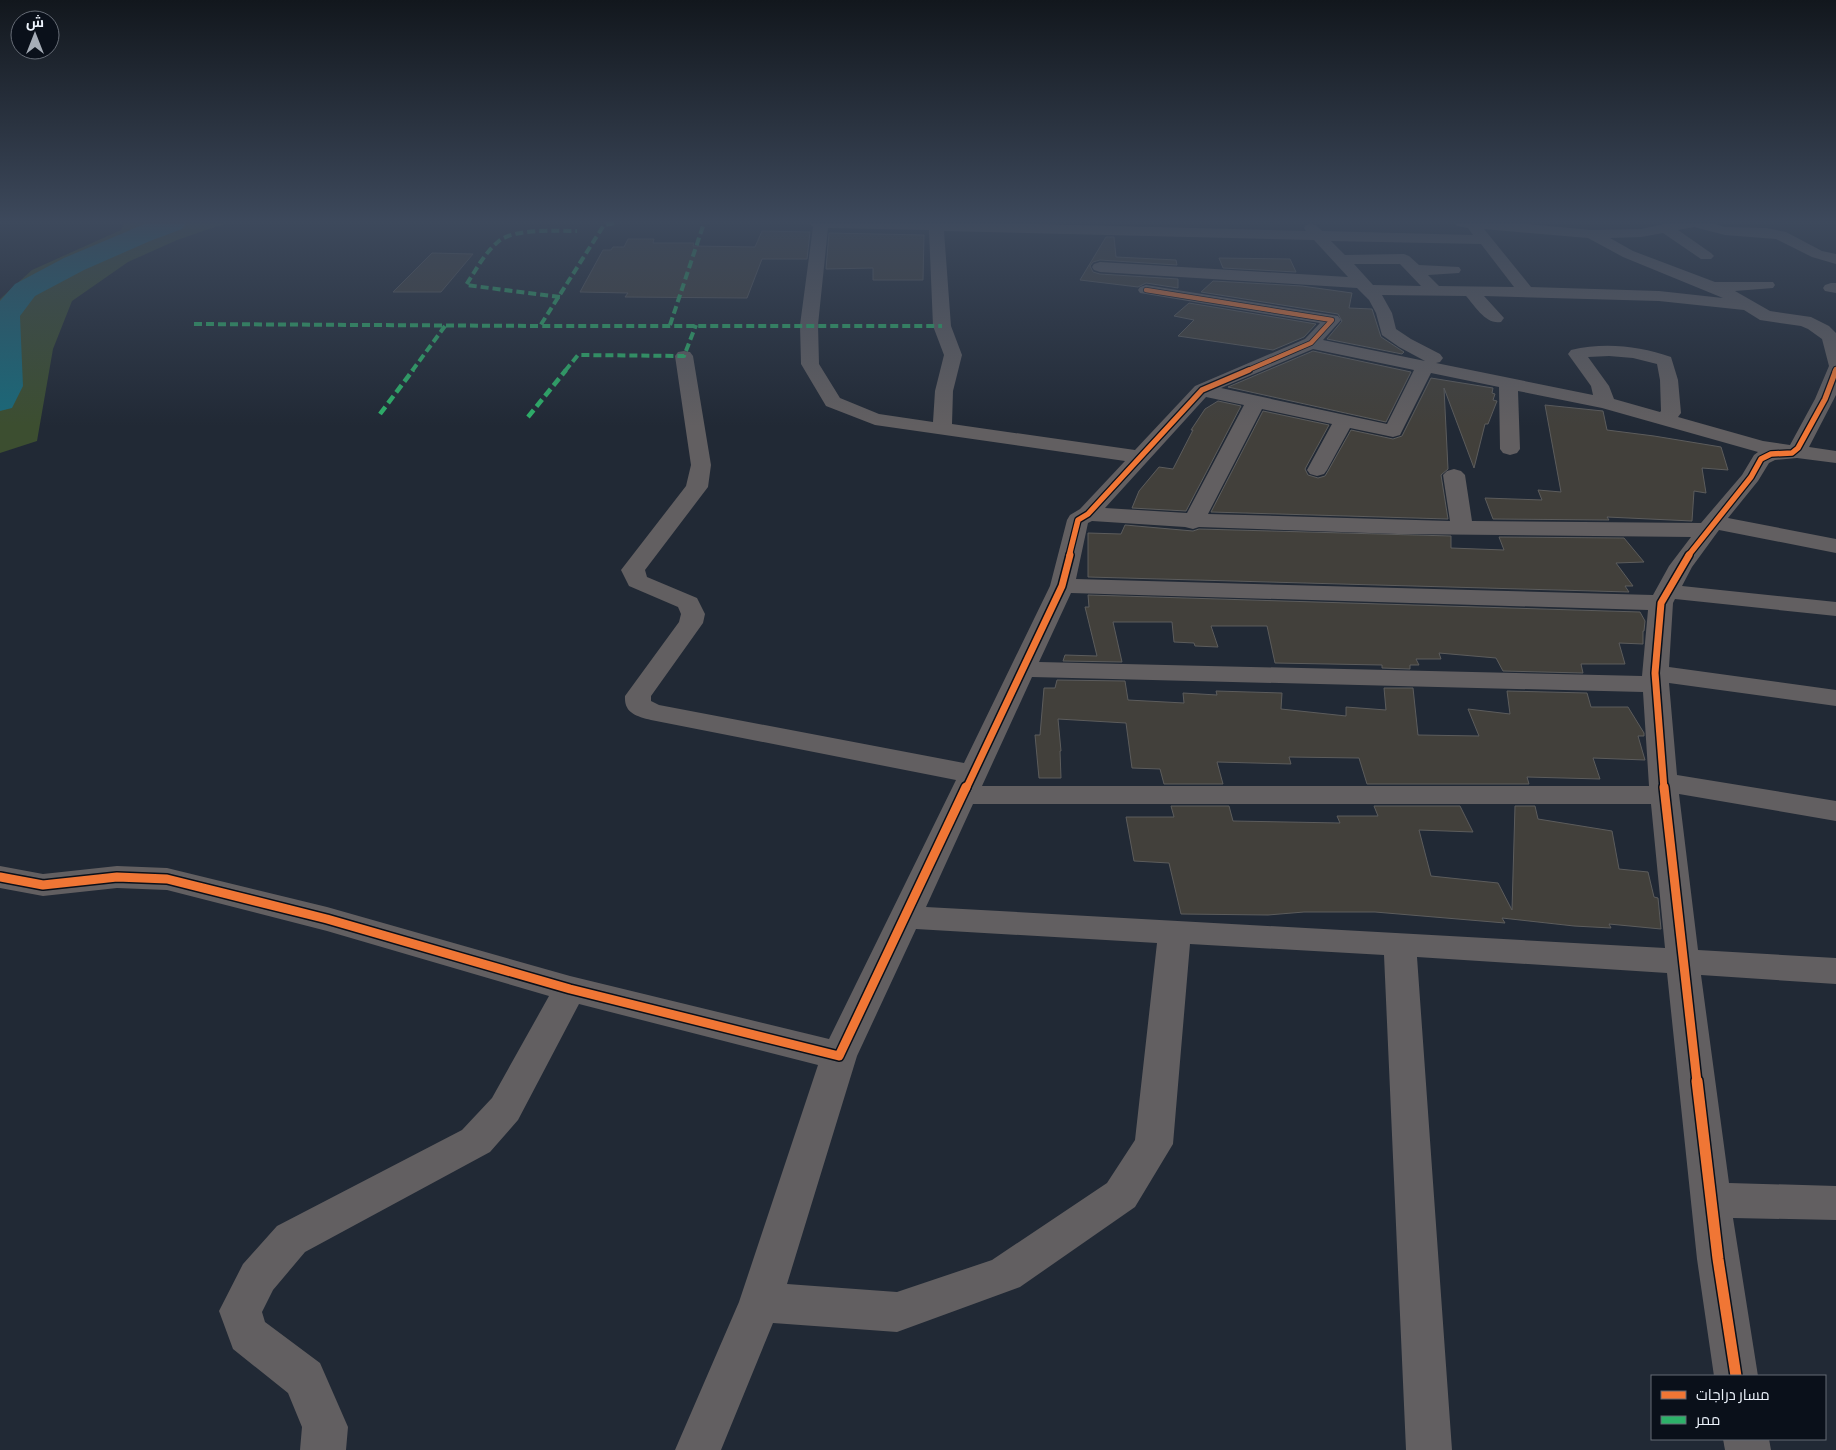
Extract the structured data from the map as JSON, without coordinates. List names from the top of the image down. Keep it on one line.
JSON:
{"legend":["مسار دراجات","ممر"],"north":"top"}
